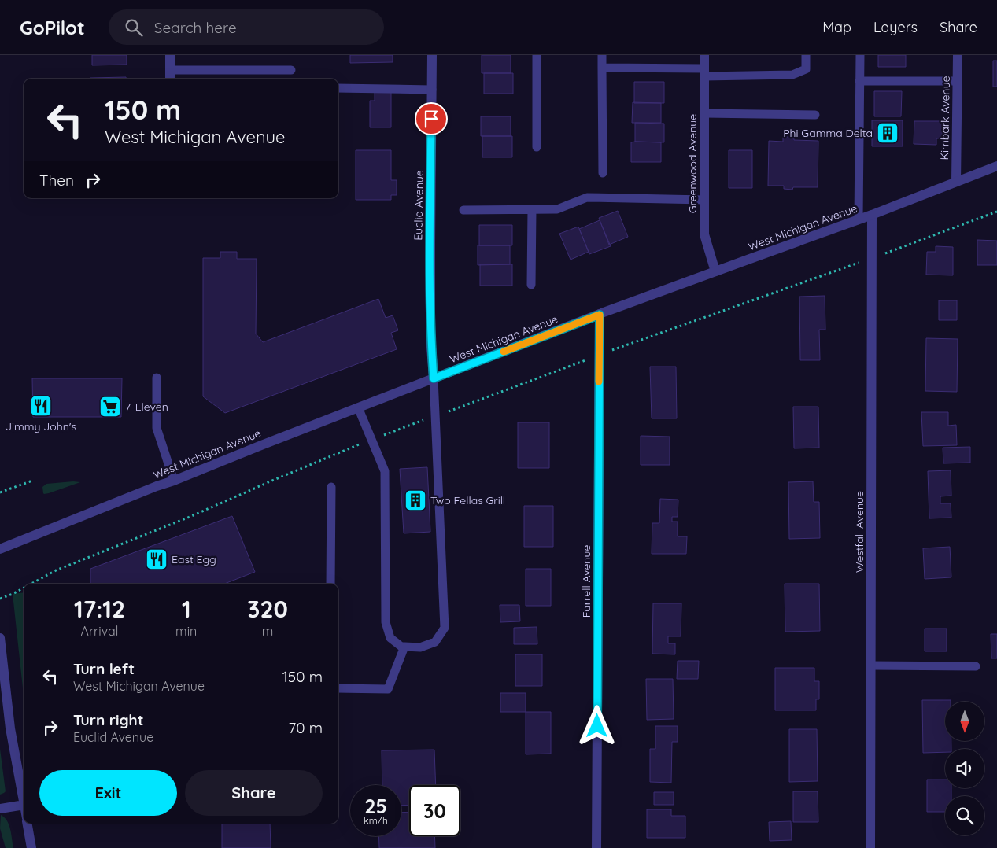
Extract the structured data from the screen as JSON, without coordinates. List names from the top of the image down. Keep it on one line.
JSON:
{"streets":{"street":["Kimbark Avenue","Greenwood Avenue","Euclid Avenue","West Michigan Avenue","Westfall Avenue","Farrell Avenue"]},"crossings":[["Kimbark Avenue","West Michigan Avenue"],["Greenwood Avenue","West Michigan Avenue"],["Euclid Avenue","West Michigan Avenue"],["West Michigan Avenue","Westfall Avenue"],["West Michigan Avenue","Farrell Avenue"]],"places":{"building":["Phi Gamma Delta","Two Fellas Grill"],"restaurant":["Jimmy John's","East Egg"],"supermarket":["7-Eleven"]},"north":"bottom","page":{"header":"GoPilot","search":"Search here","nav":["Map","Layers","Share"],"turn":["150 m","West Michigan Avenue"],"then":"Then","eta":["17:12","Arrival","1","min","320","m"],"list":[{"name":"Turn left","note":"West Michigan Avenue","value":"150 m"},{"name":"Turn right","note":"Euclid Avenue","value":"70 m"}],"buttons":["Exit","Share"],"speed":"25 km/h","limit":"30"}}
